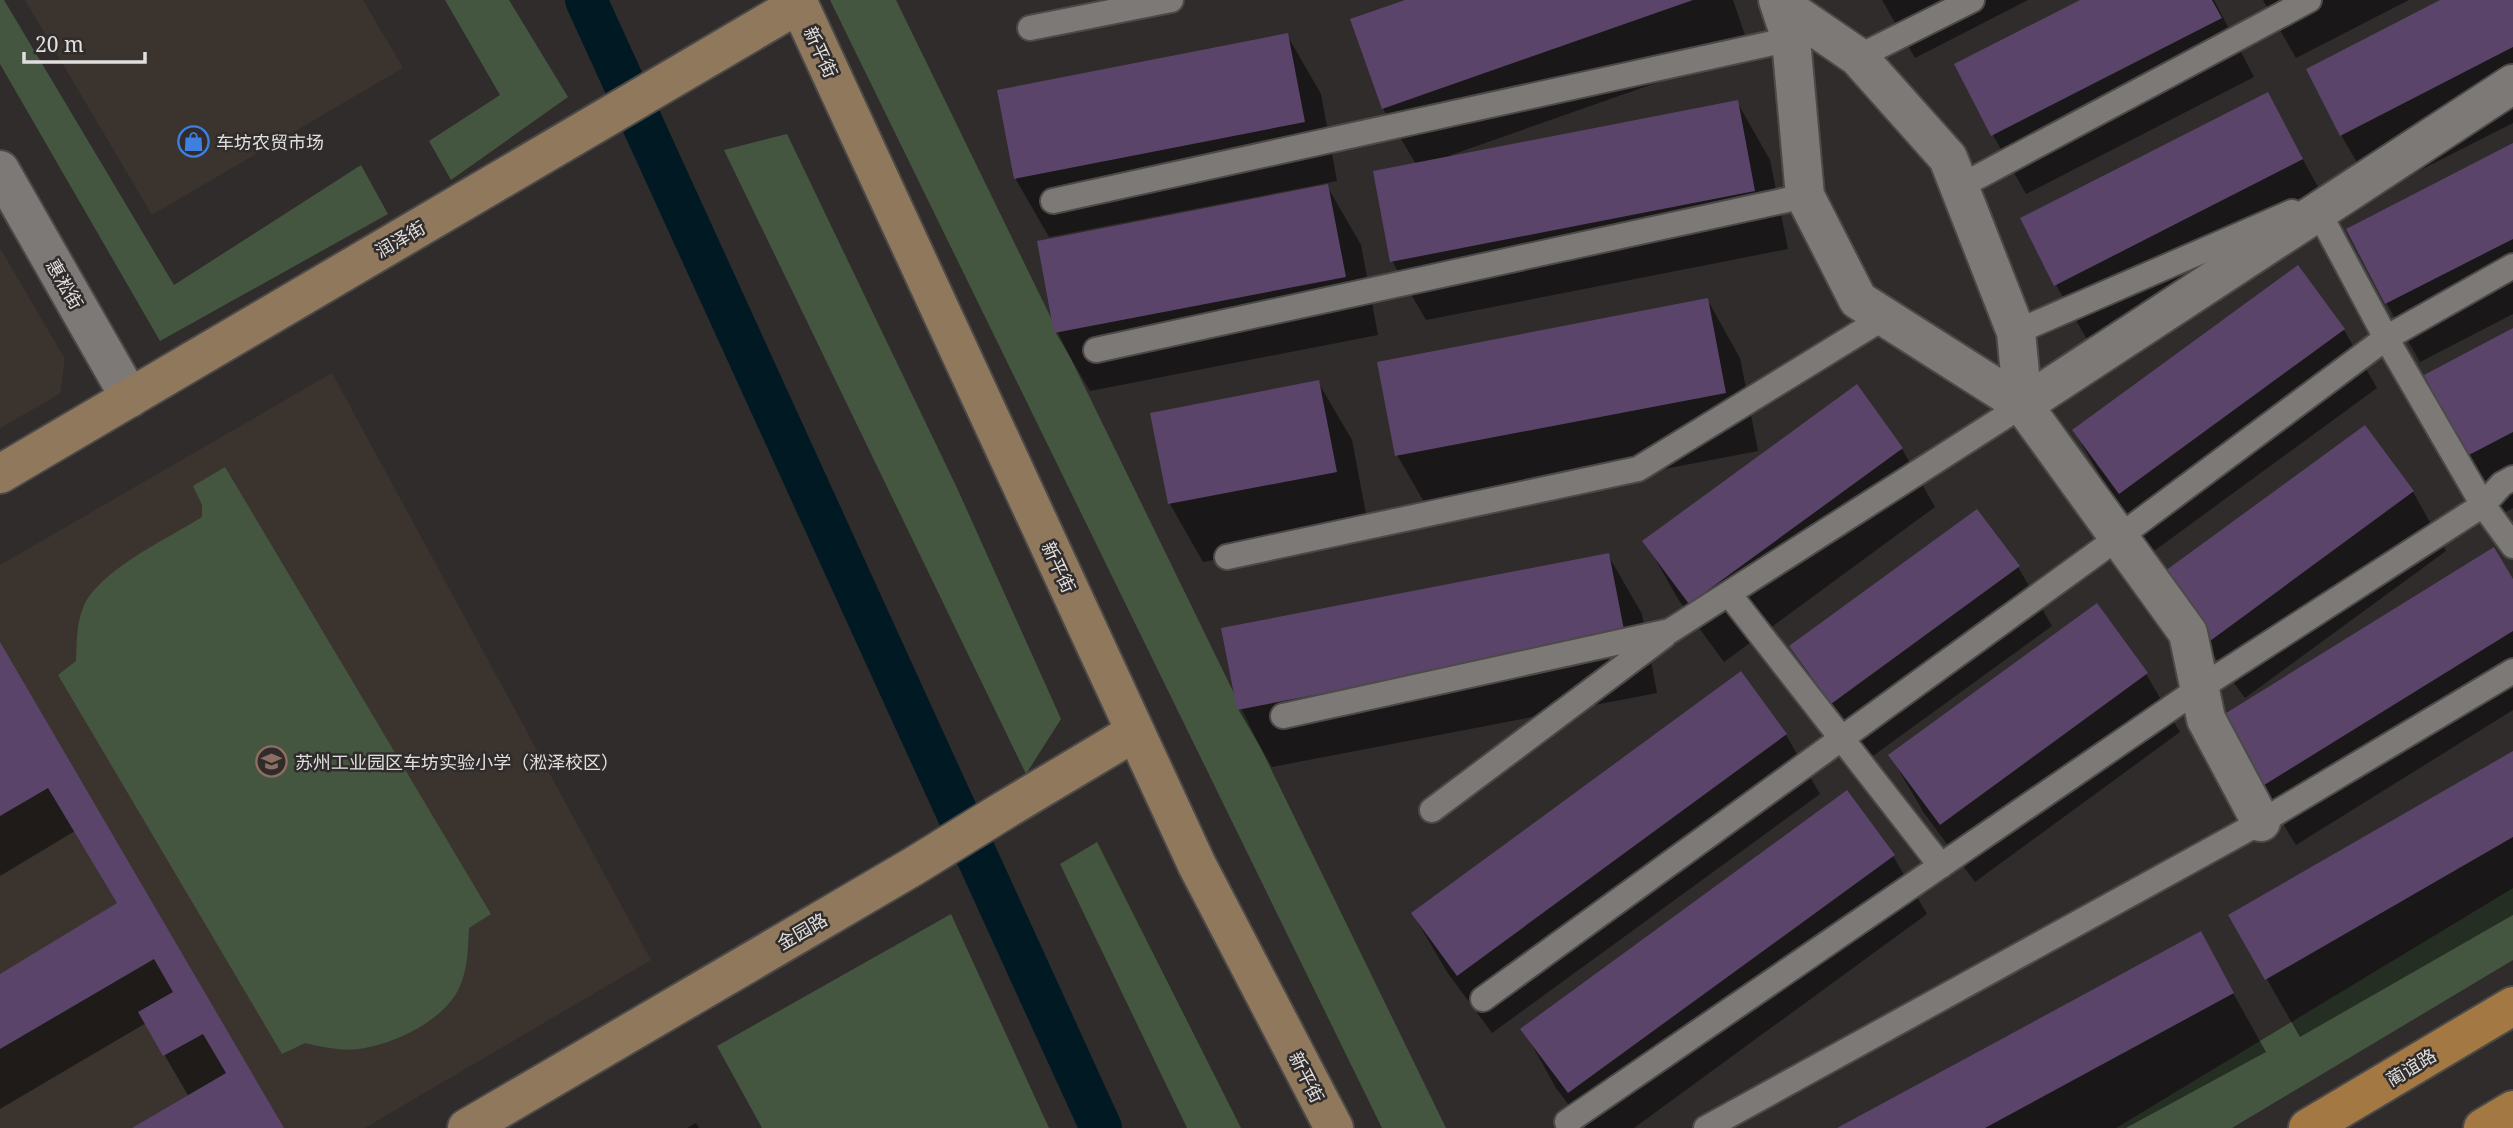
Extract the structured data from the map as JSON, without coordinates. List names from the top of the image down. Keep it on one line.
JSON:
{"streets":{"main road":["蔺谊路"],"street":["新平街","润泽街","惠淞街","金园路"]},"crossings":[["新平街","润泽街"],["新平街","金园路"],["润泽街","惠淞街"]],"places":{"shop":["车坊农贸市场"],"school or university":["苏州工业园区车坊实验小学（淞泽校区）"]},"scale_bar":"20 m"}
